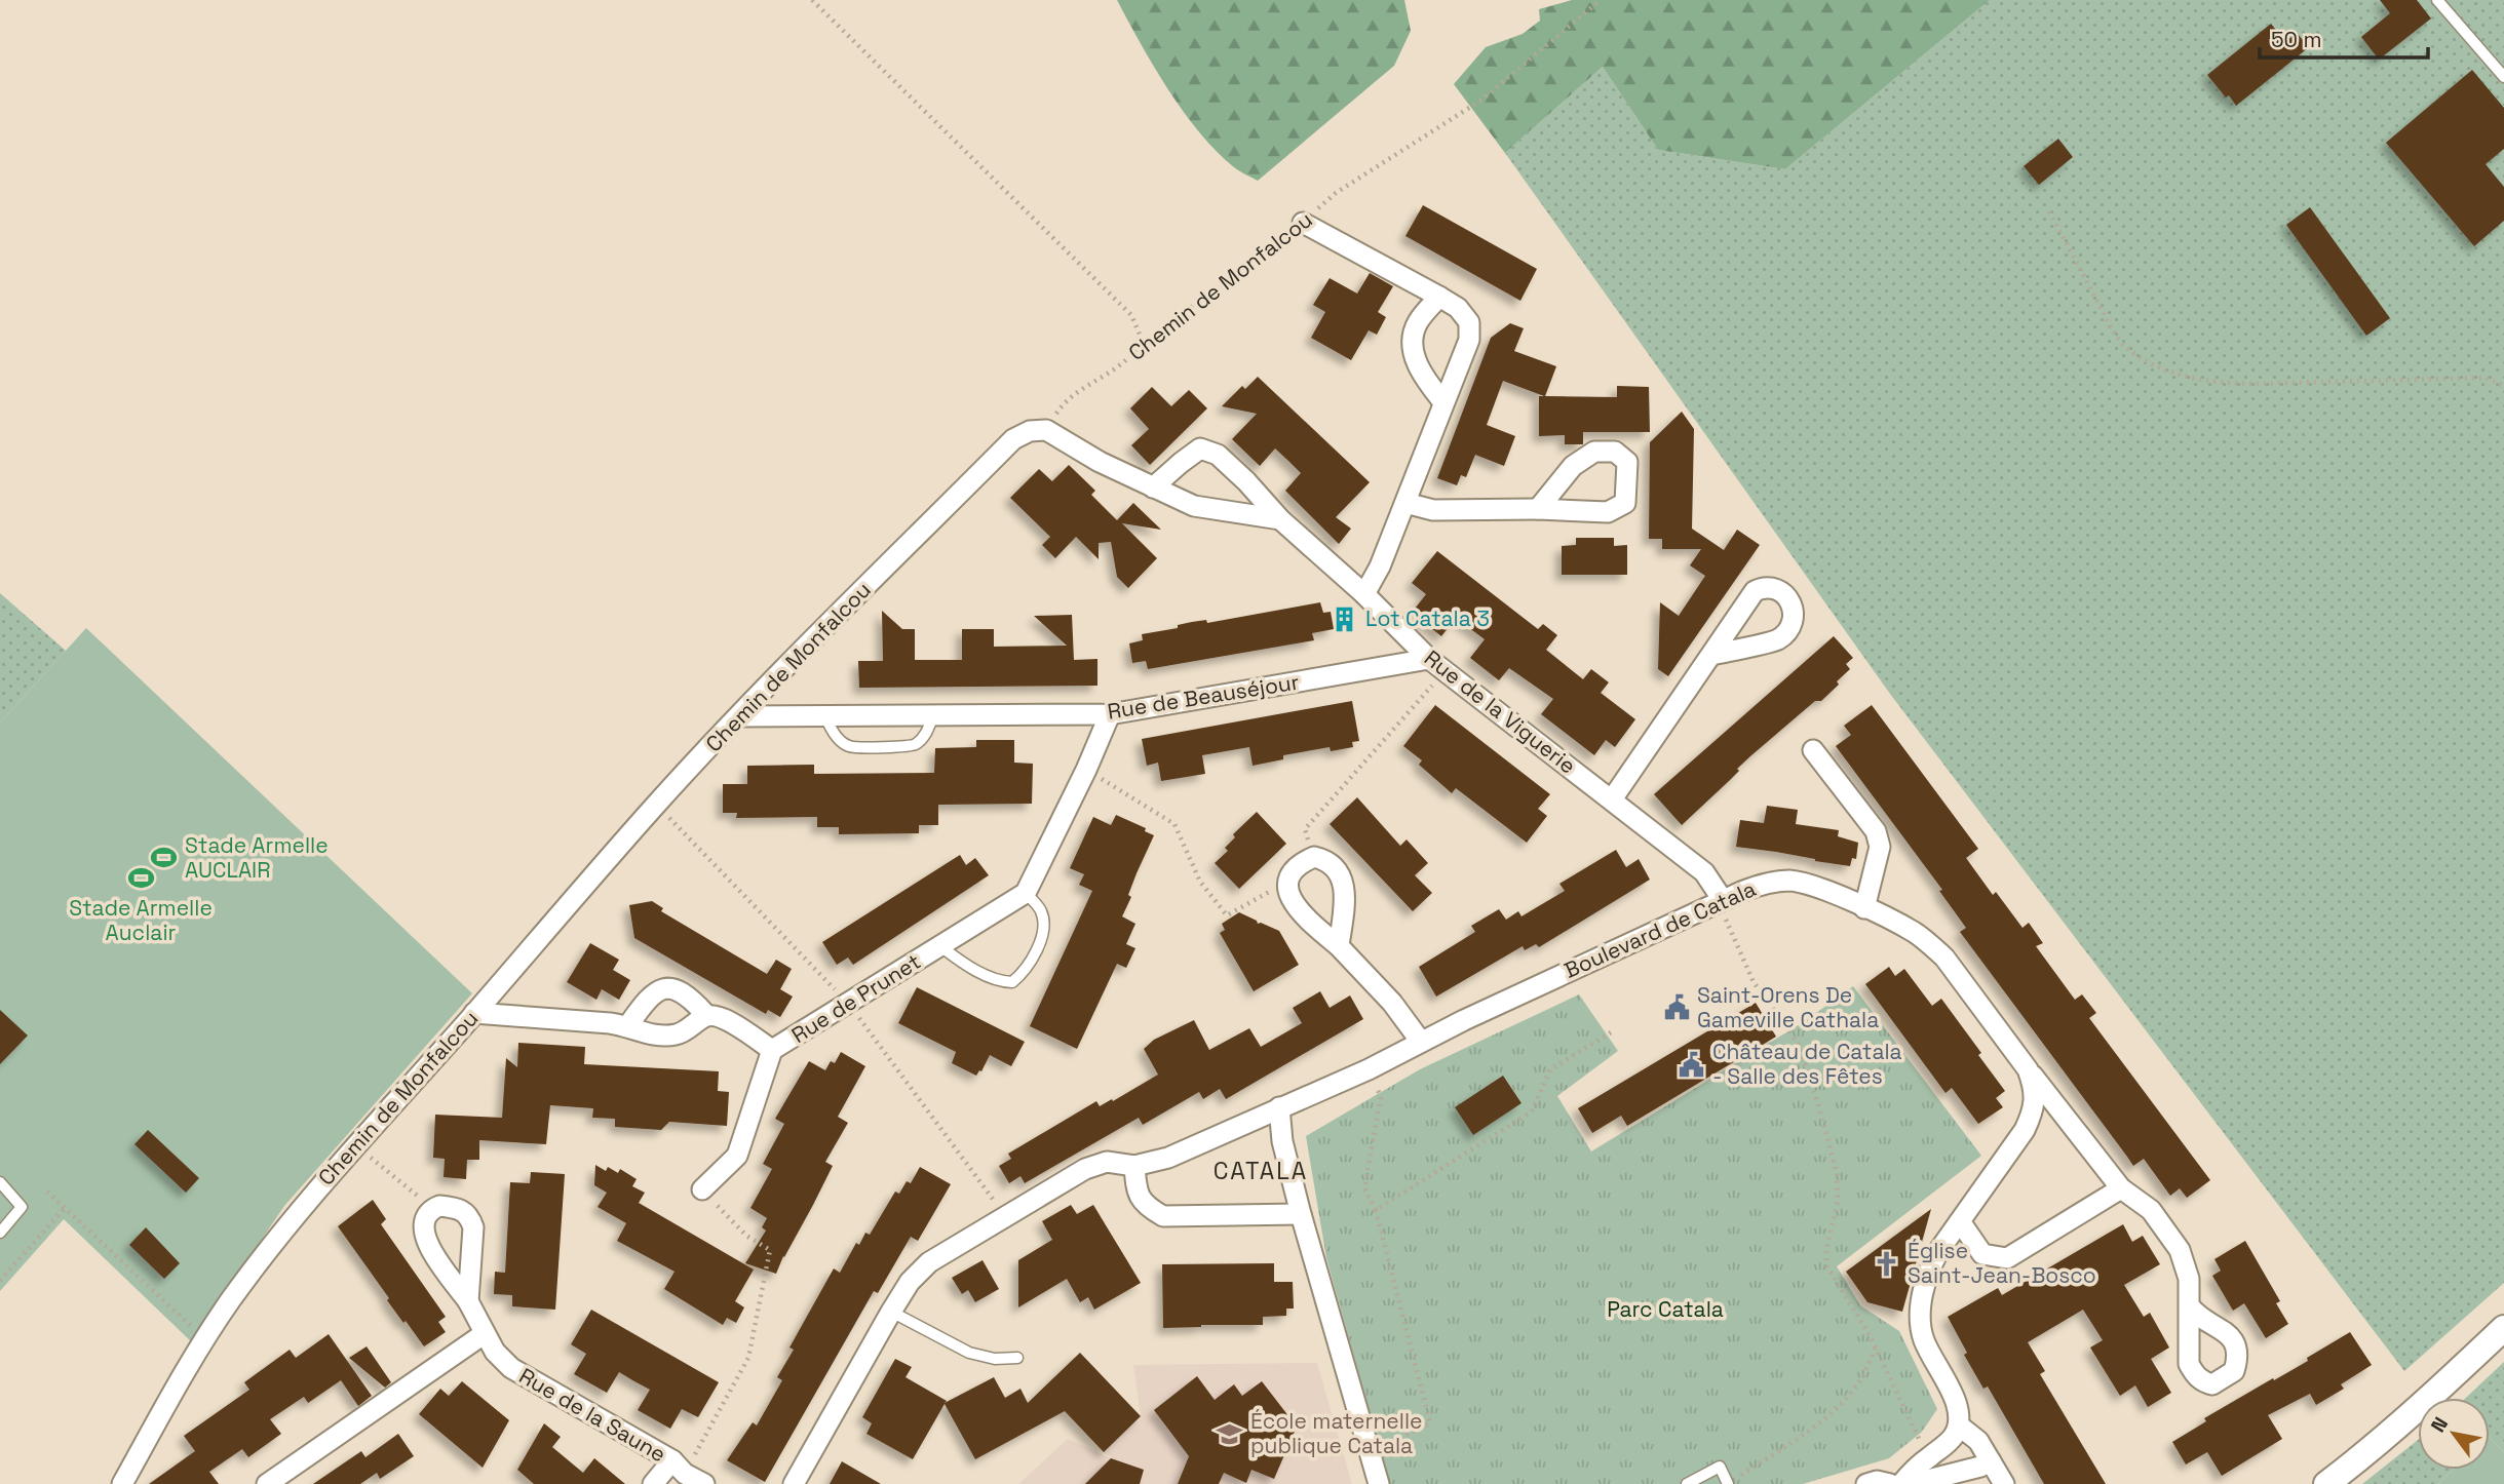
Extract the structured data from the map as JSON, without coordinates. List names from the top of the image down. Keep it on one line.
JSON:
{"streets":{"street":["Chemin de Monfalcou","Rue de Beauséjour","Rue de la Viguerie","Boulevard de Catala","Rue de Prunet","Rue de la Saune"]},"crossings":[["Chemin de Monfalcou","Rue de Beauséjour"],["Rue de Beauséjour","Rue de la Viguerie"],["Rue de la Viguerie","Boulevard de Catala"]],"districts":["CATALA"],"parks":["Parc Catala"],"places":{"building":["Lot Catala 3"],"sports":["Stade Armelle AUCLAIR","Stade Armelle Auclair"],"public building":["Saint-Orens De Gameville Cathala","Château de Catala - Salle des Fêtes"],"church":["Église Saint-Jean-Bosco"],"school or university":["École maternelle publique Catala"]},"scale_bar":"50 m","north":"top left"}
